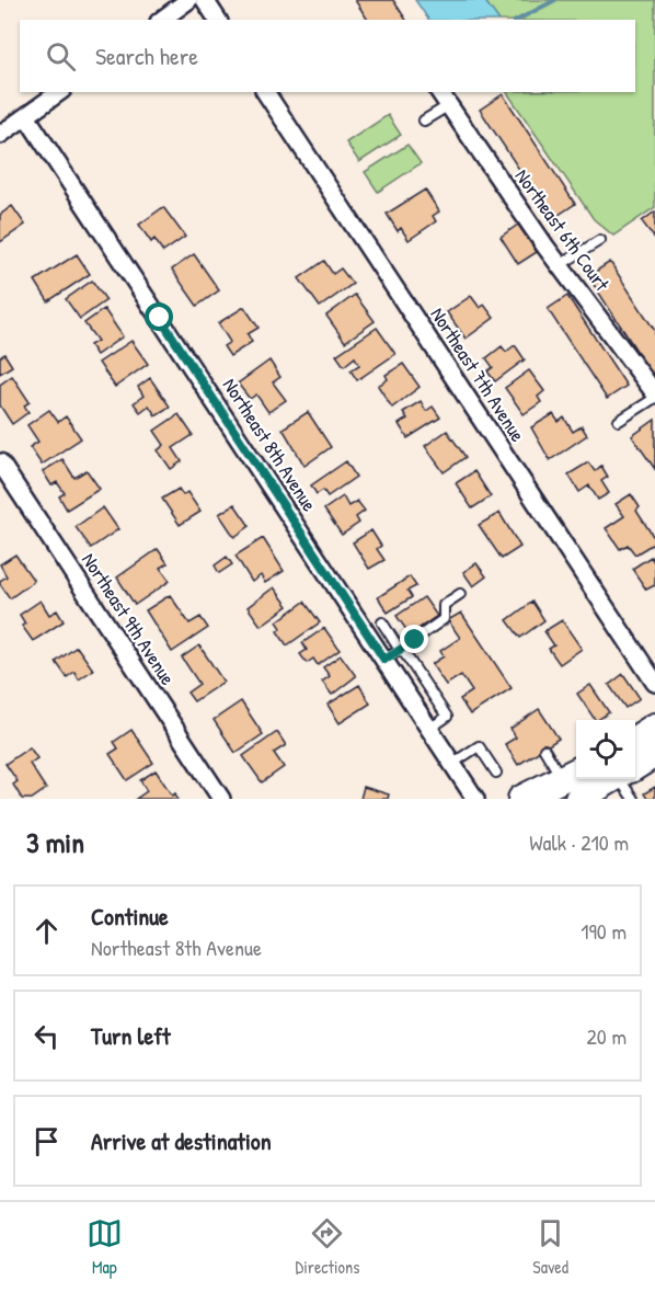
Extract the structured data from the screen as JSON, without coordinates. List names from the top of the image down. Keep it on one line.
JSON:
{"streets":{"street":["Northeast 6th Court","Northeast 7th Avenue","Northeast 8th Avenue","Northeast 9th Avenue"]},"page":{"search":"Search here","heading":["3 min","Walk · 210 m"],"list":[["Continue","Northeast 8th Avenue","190 m"],["Turn left","20 m"],"Arrive at destination"],"nav":["Map","Directions","Saved"]}}
